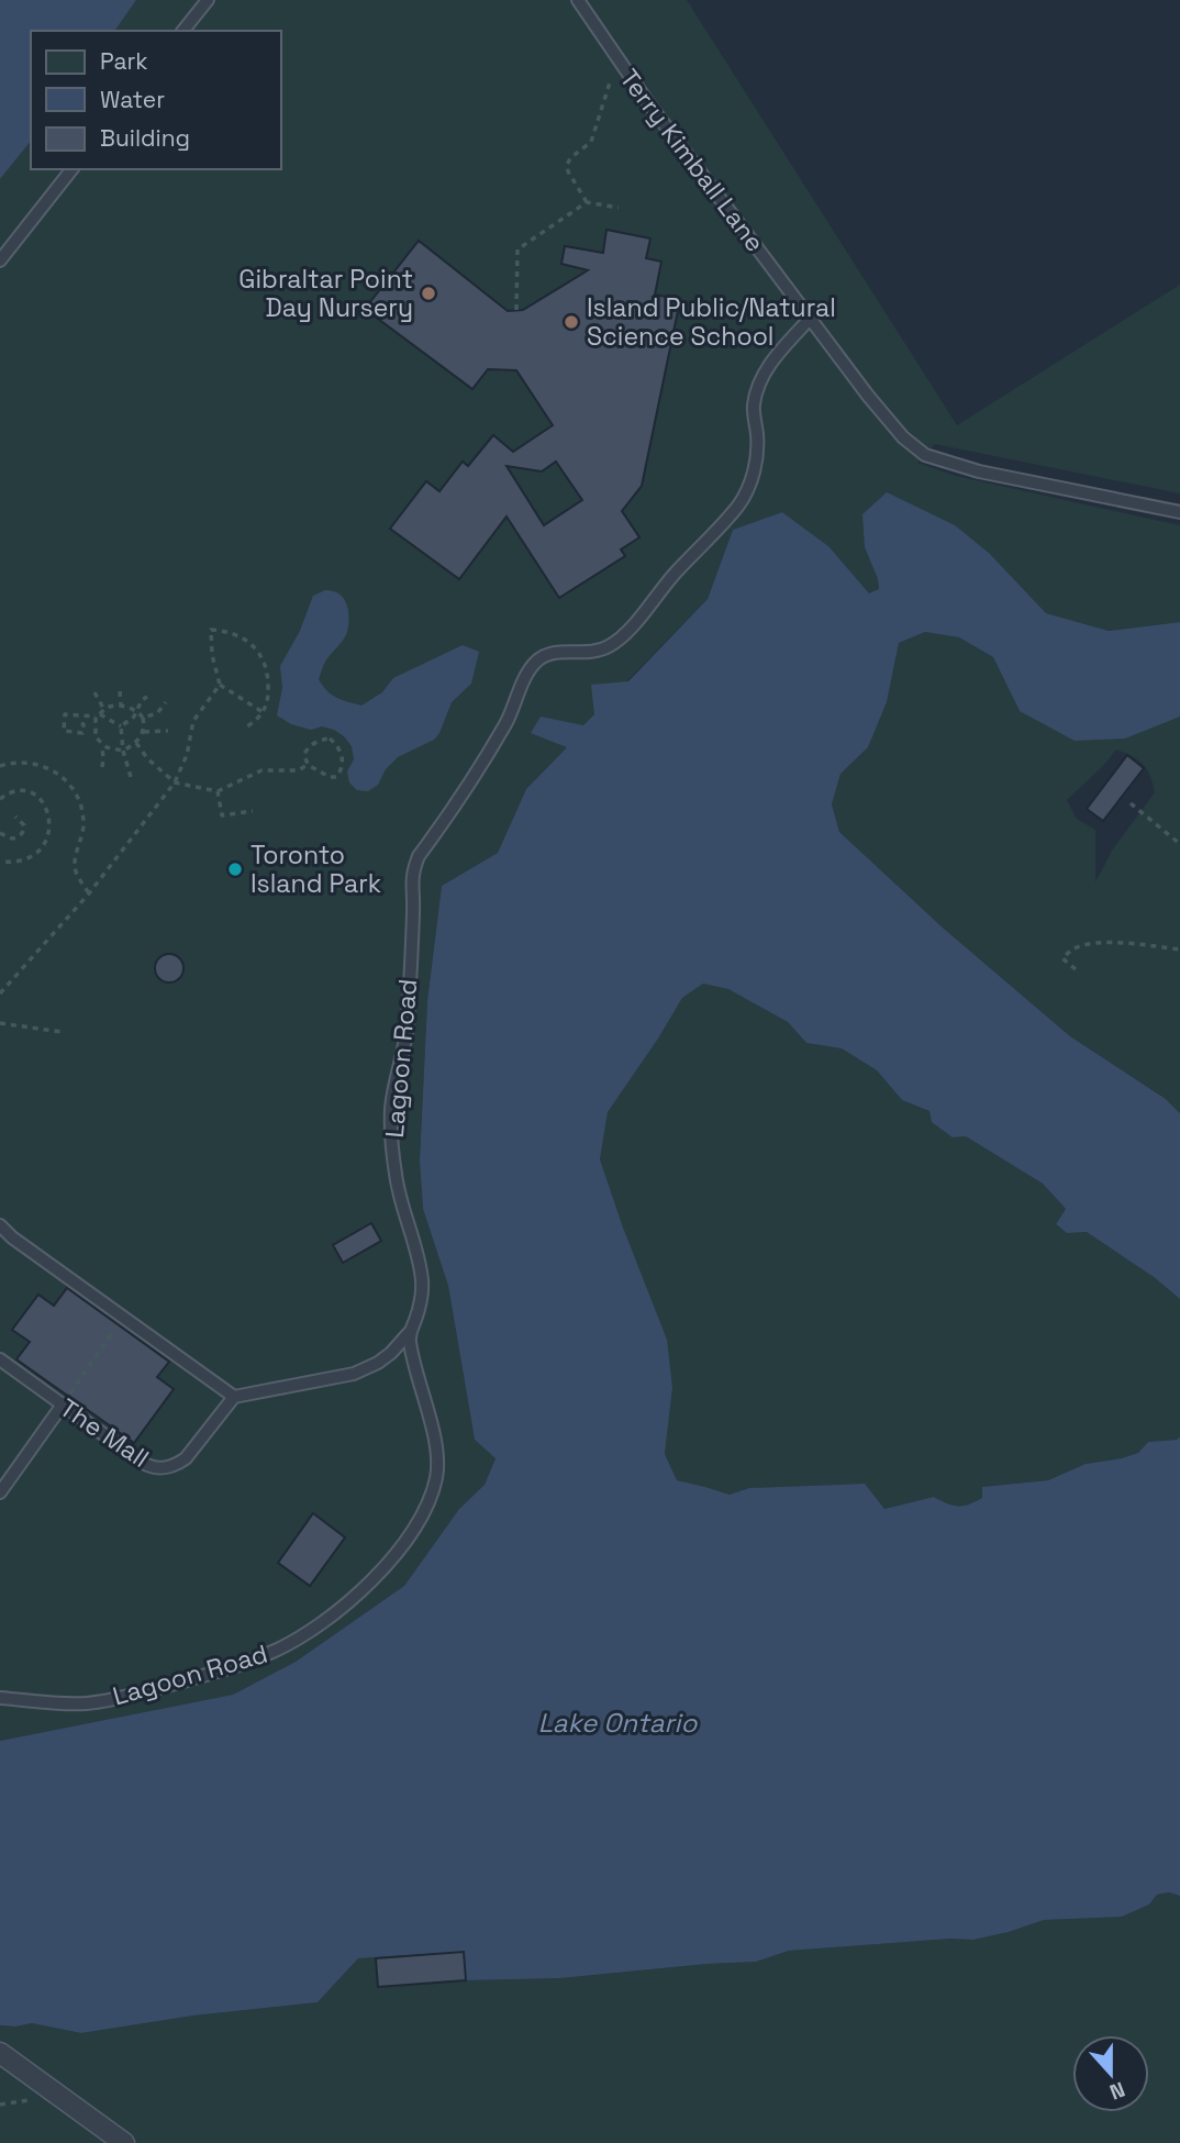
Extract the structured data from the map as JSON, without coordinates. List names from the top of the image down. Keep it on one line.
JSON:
{"streets":{"lane":["Terry Kimball Lane","Lagoon Road","The Mall"]},"crossings":[["Terry Kimball Lane","Lagoon Road"]],"water":["Lake Ontario"],"places":["Gibraltar Point Day Nursery","Island Public/Natural Science School","Toronto Island Park"],"legend":["Park","Water","Building"],"north":"bottom"}
